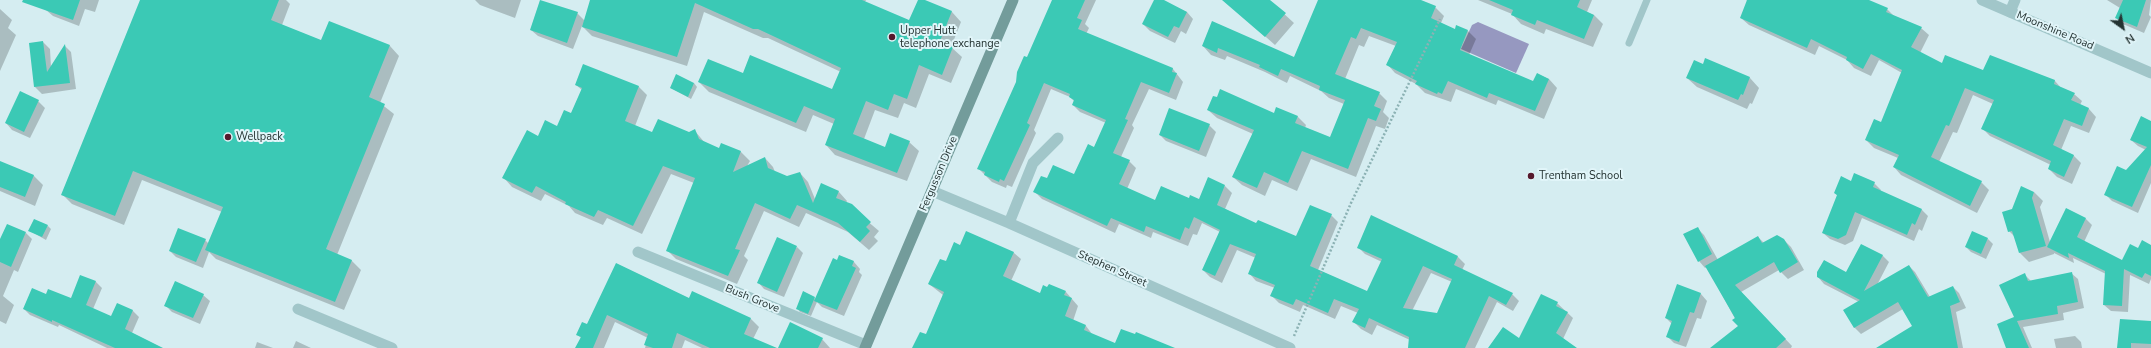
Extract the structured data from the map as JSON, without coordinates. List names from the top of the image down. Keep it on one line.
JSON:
{"streets":{"main road":["Fergusson Drive"],"street":["Moonshine Road","Stephen Street","Bush Grove"]},"crossings":[["Fergusson Drive","Stephen Street"],["Fergusson Drive","Bush Grove"]],"places":["Upper Hutt telephone exchange","Wellpack","Trentham School"],"north":"bottom right"}
